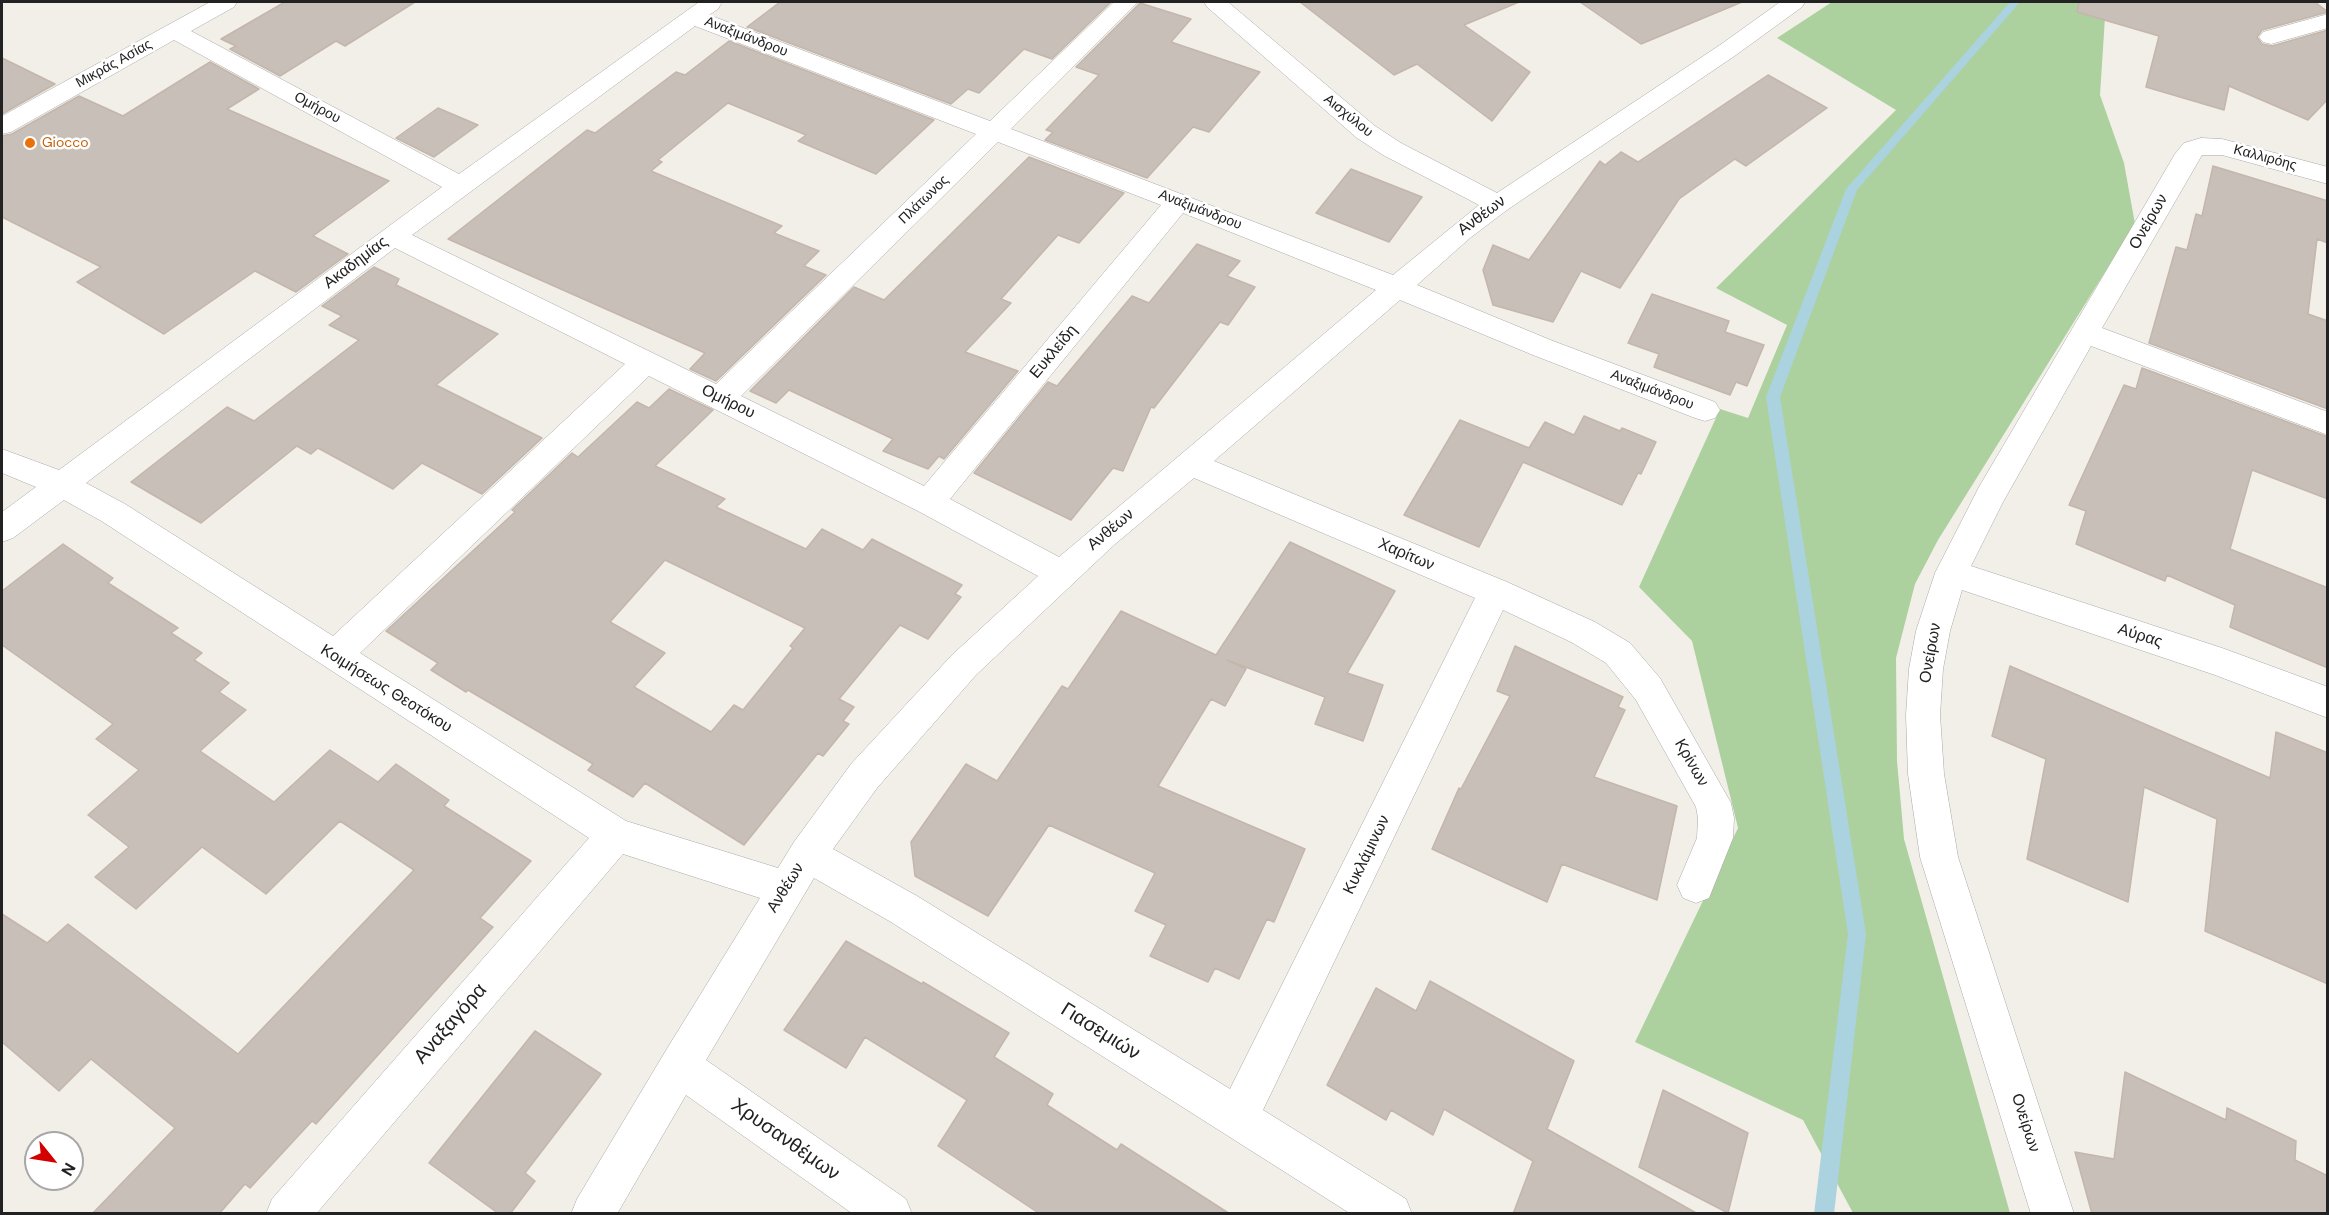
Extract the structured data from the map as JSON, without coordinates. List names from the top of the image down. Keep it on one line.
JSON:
{"streets":{"street":["Αναξιμάνδρου","Μικράς Ασίας","Ομήρου","Αισχύλου","Καλλιρόης","Πλάτωνος","Ανθέων","Ονείρων","Ακαδημίας","Ευκλείδη","Χαρίτων","Αύρας","Κοιμήσεως Θεοτόκου","Κρίνων","Κυκλάμινων","Αναξαγόρα","Γιασεμιών","Χρυσανθέμων"]},"crossings":[["Αναξιμάνδρου","Πλάτωνος"],["Αναξιμάνδρου","Ανθέων"],["Αναξιμάνδρου","Ακαδημίας"],["Αναξιμάνδρου","Ευκλείδη"],["Μικράς Ασίας","Ομήρου"],["Ομήρου","Πλάτωνος"],["Ομήρου","Ανθέων"],["Ομήρου","Ακαδημίας"],["Ομήρου","Ευκλείδη"],["Αισχύλου","Ανθέων"],["Καλλιρόης","Ονείρων"],["Ανθέων","Χαρίτων"],["Ανθέων","Κοιμήσεως Θεοτόκου"],["Ανθέων","Γιασεμιών"],["Ανθέων","Χρυσανθέμων"],["Ονείρων","Αύρας"],["Ακαδημίας","Κοιμήσεως Θεοτόκου"],["Χαρίτων","Κρίνων"],["Χαρίτων","Κυκλάμινων"],["Κοιμήσεως Θεοτόκου","Αναξαγόρα"],["Κυκλάμινων","Γιασεμιών"]],"places":["Giocco"],"north":"bottom right"}
